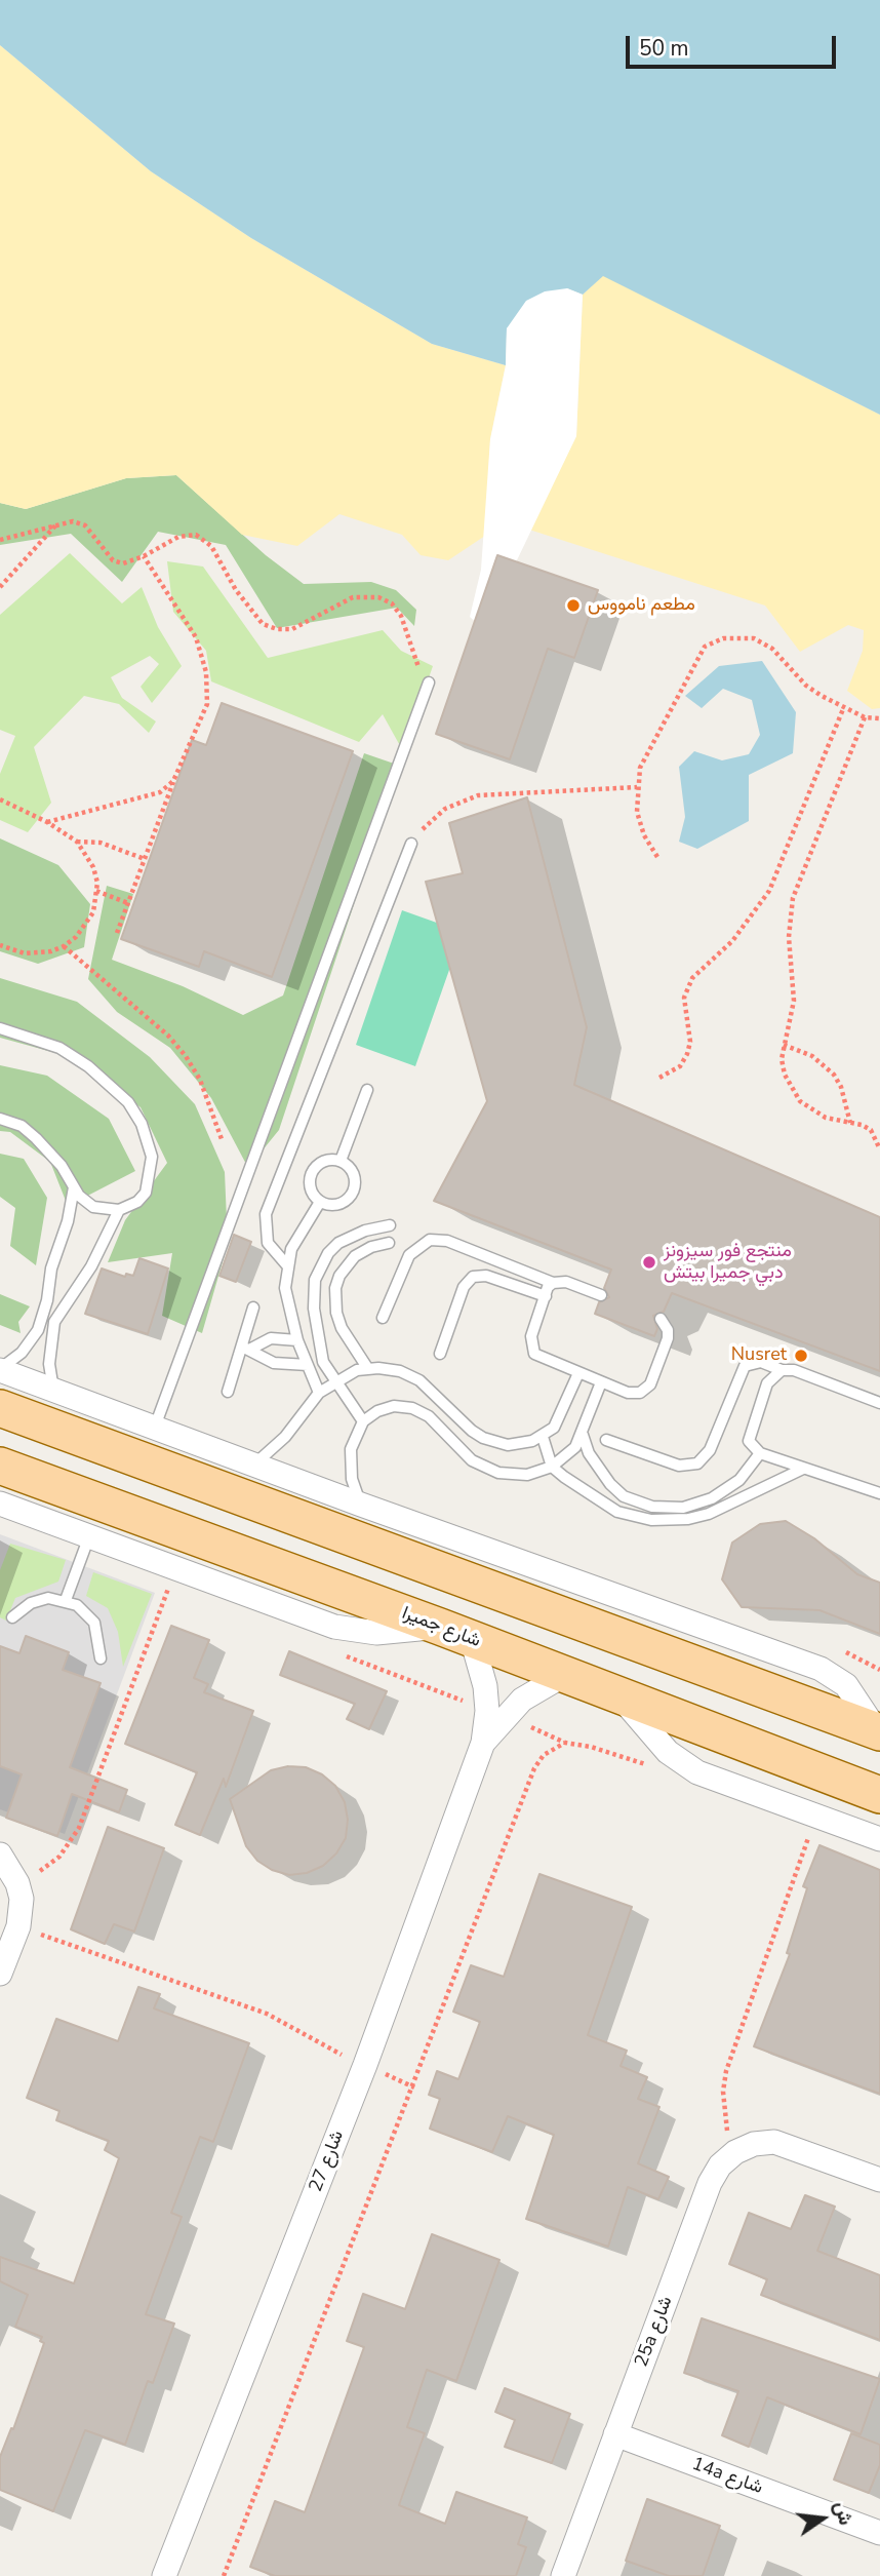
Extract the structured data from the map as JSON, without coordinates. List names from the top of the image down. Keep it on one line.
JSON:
{"streets":{"main road":["شارع جميرا"],"street":["شارع 27","25a شارع","14a شارع"]},"crossings":[["شارع جميرا","شارع 27"],["25a شارع","14a شارع"]],"places":["مطعم نامووس","منتجع فور سيزونز دبي جميرا بيتش","Nusret"],"scale_bar":"50 m","north":"right"}
